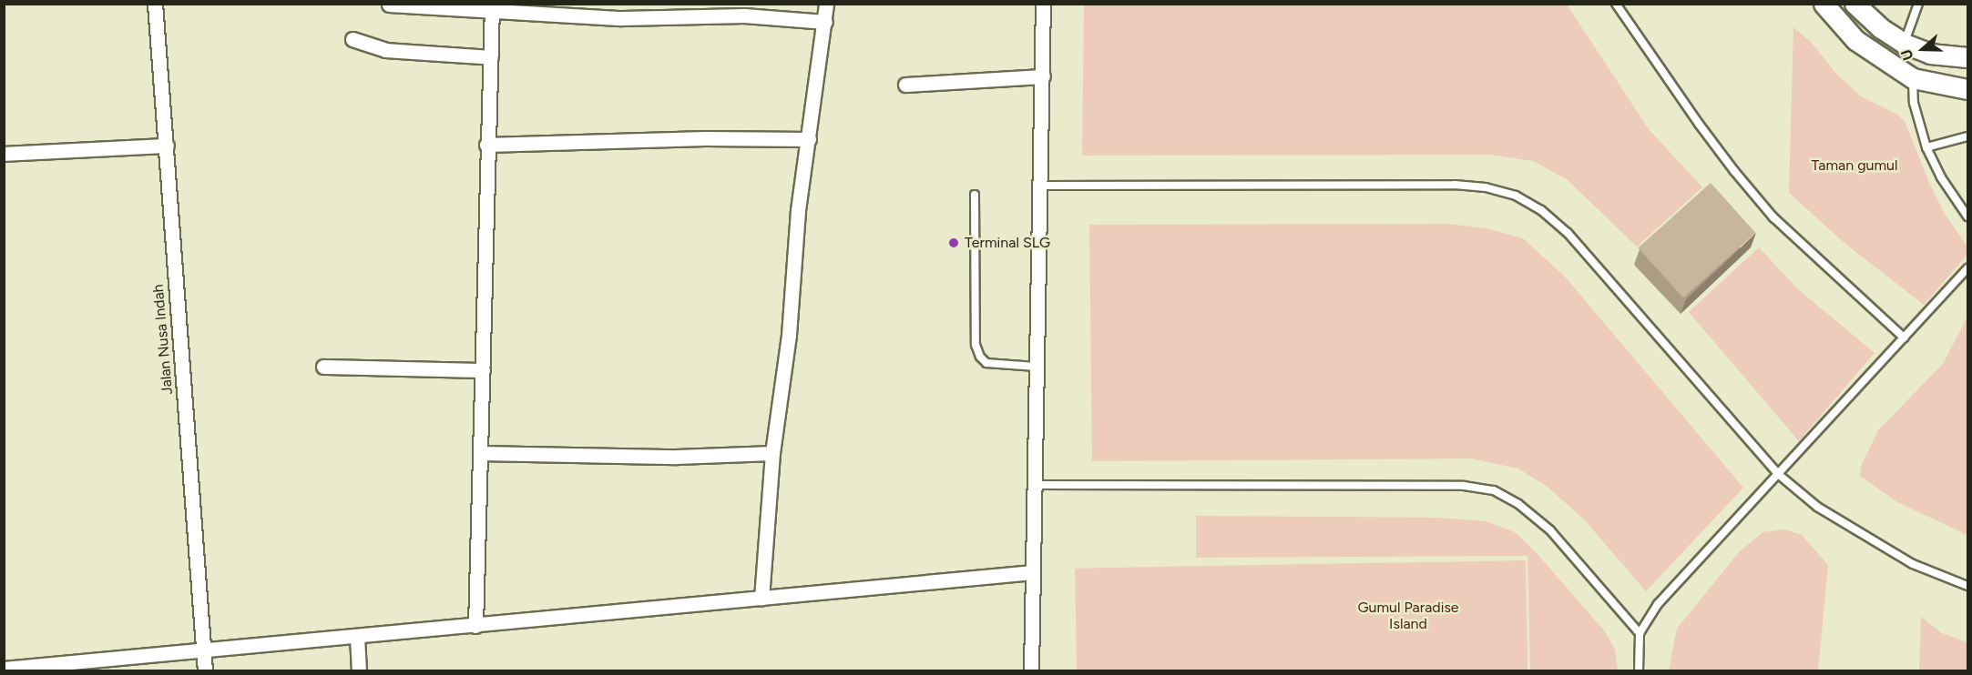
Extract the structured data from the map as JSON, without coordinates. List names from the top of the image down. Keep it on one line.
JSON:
{"streets":{"street":["Jalan Nusa Indah"]},"parks":["Taman gumul","Gumul Paradise Island"],"places":["Terminal SLG"],"north":"left"}
